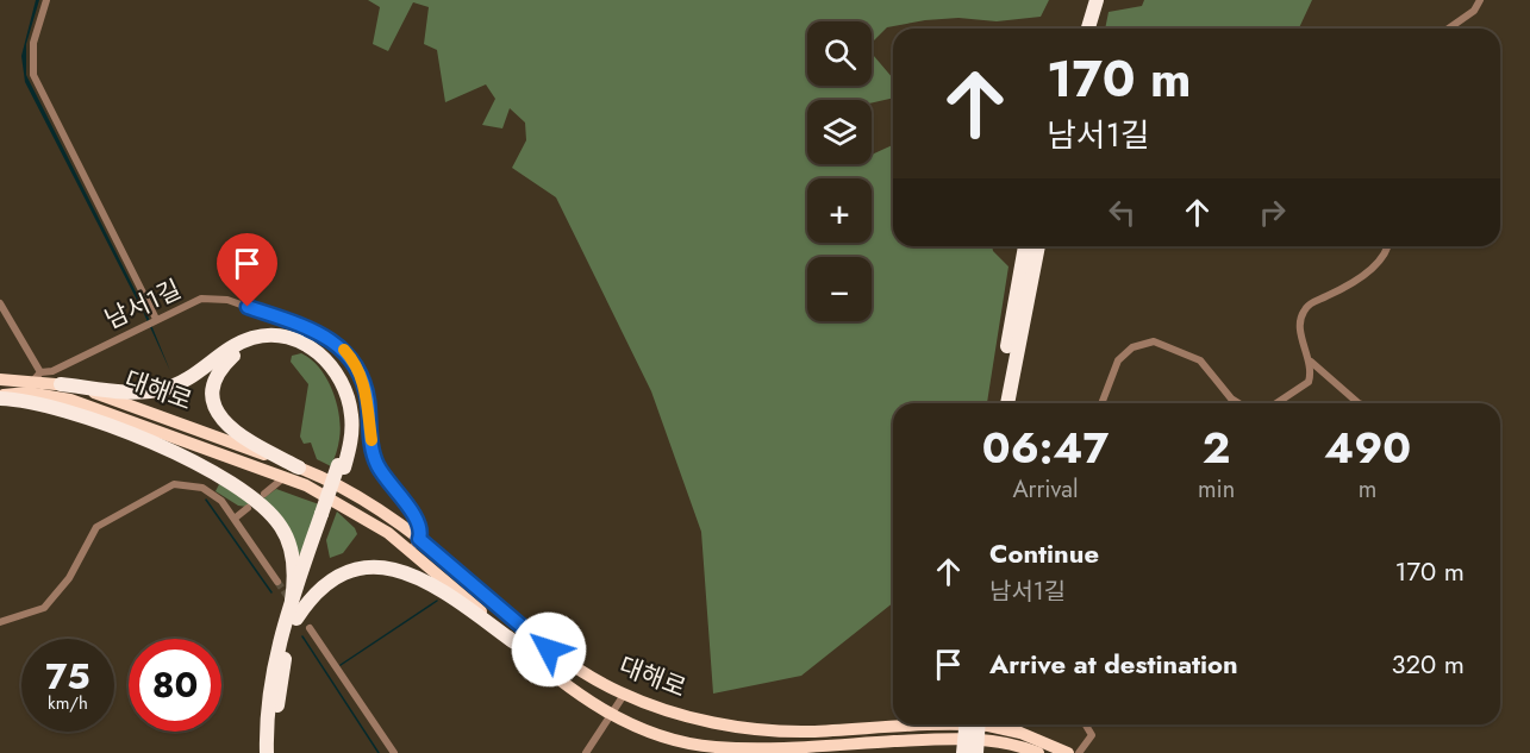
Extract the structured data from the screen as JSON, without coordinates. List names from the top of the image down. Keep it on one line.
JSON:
{"streets":{"highway":["대해로"],"street":["남서1길"]},"crossings":[["남서1길","대해로"]],"page":{"map_buttons":["+","−"],"turn":["170 m","남서1길"],"eta":["06:47","Arrival","2","min","490","m"],"list":[{"name":"Continue","note":"남서1길","value":"170 m"},{"name":"Arrive at destination","value":"320 m"}],"speed":"75 km/h","limit":"80"}}
